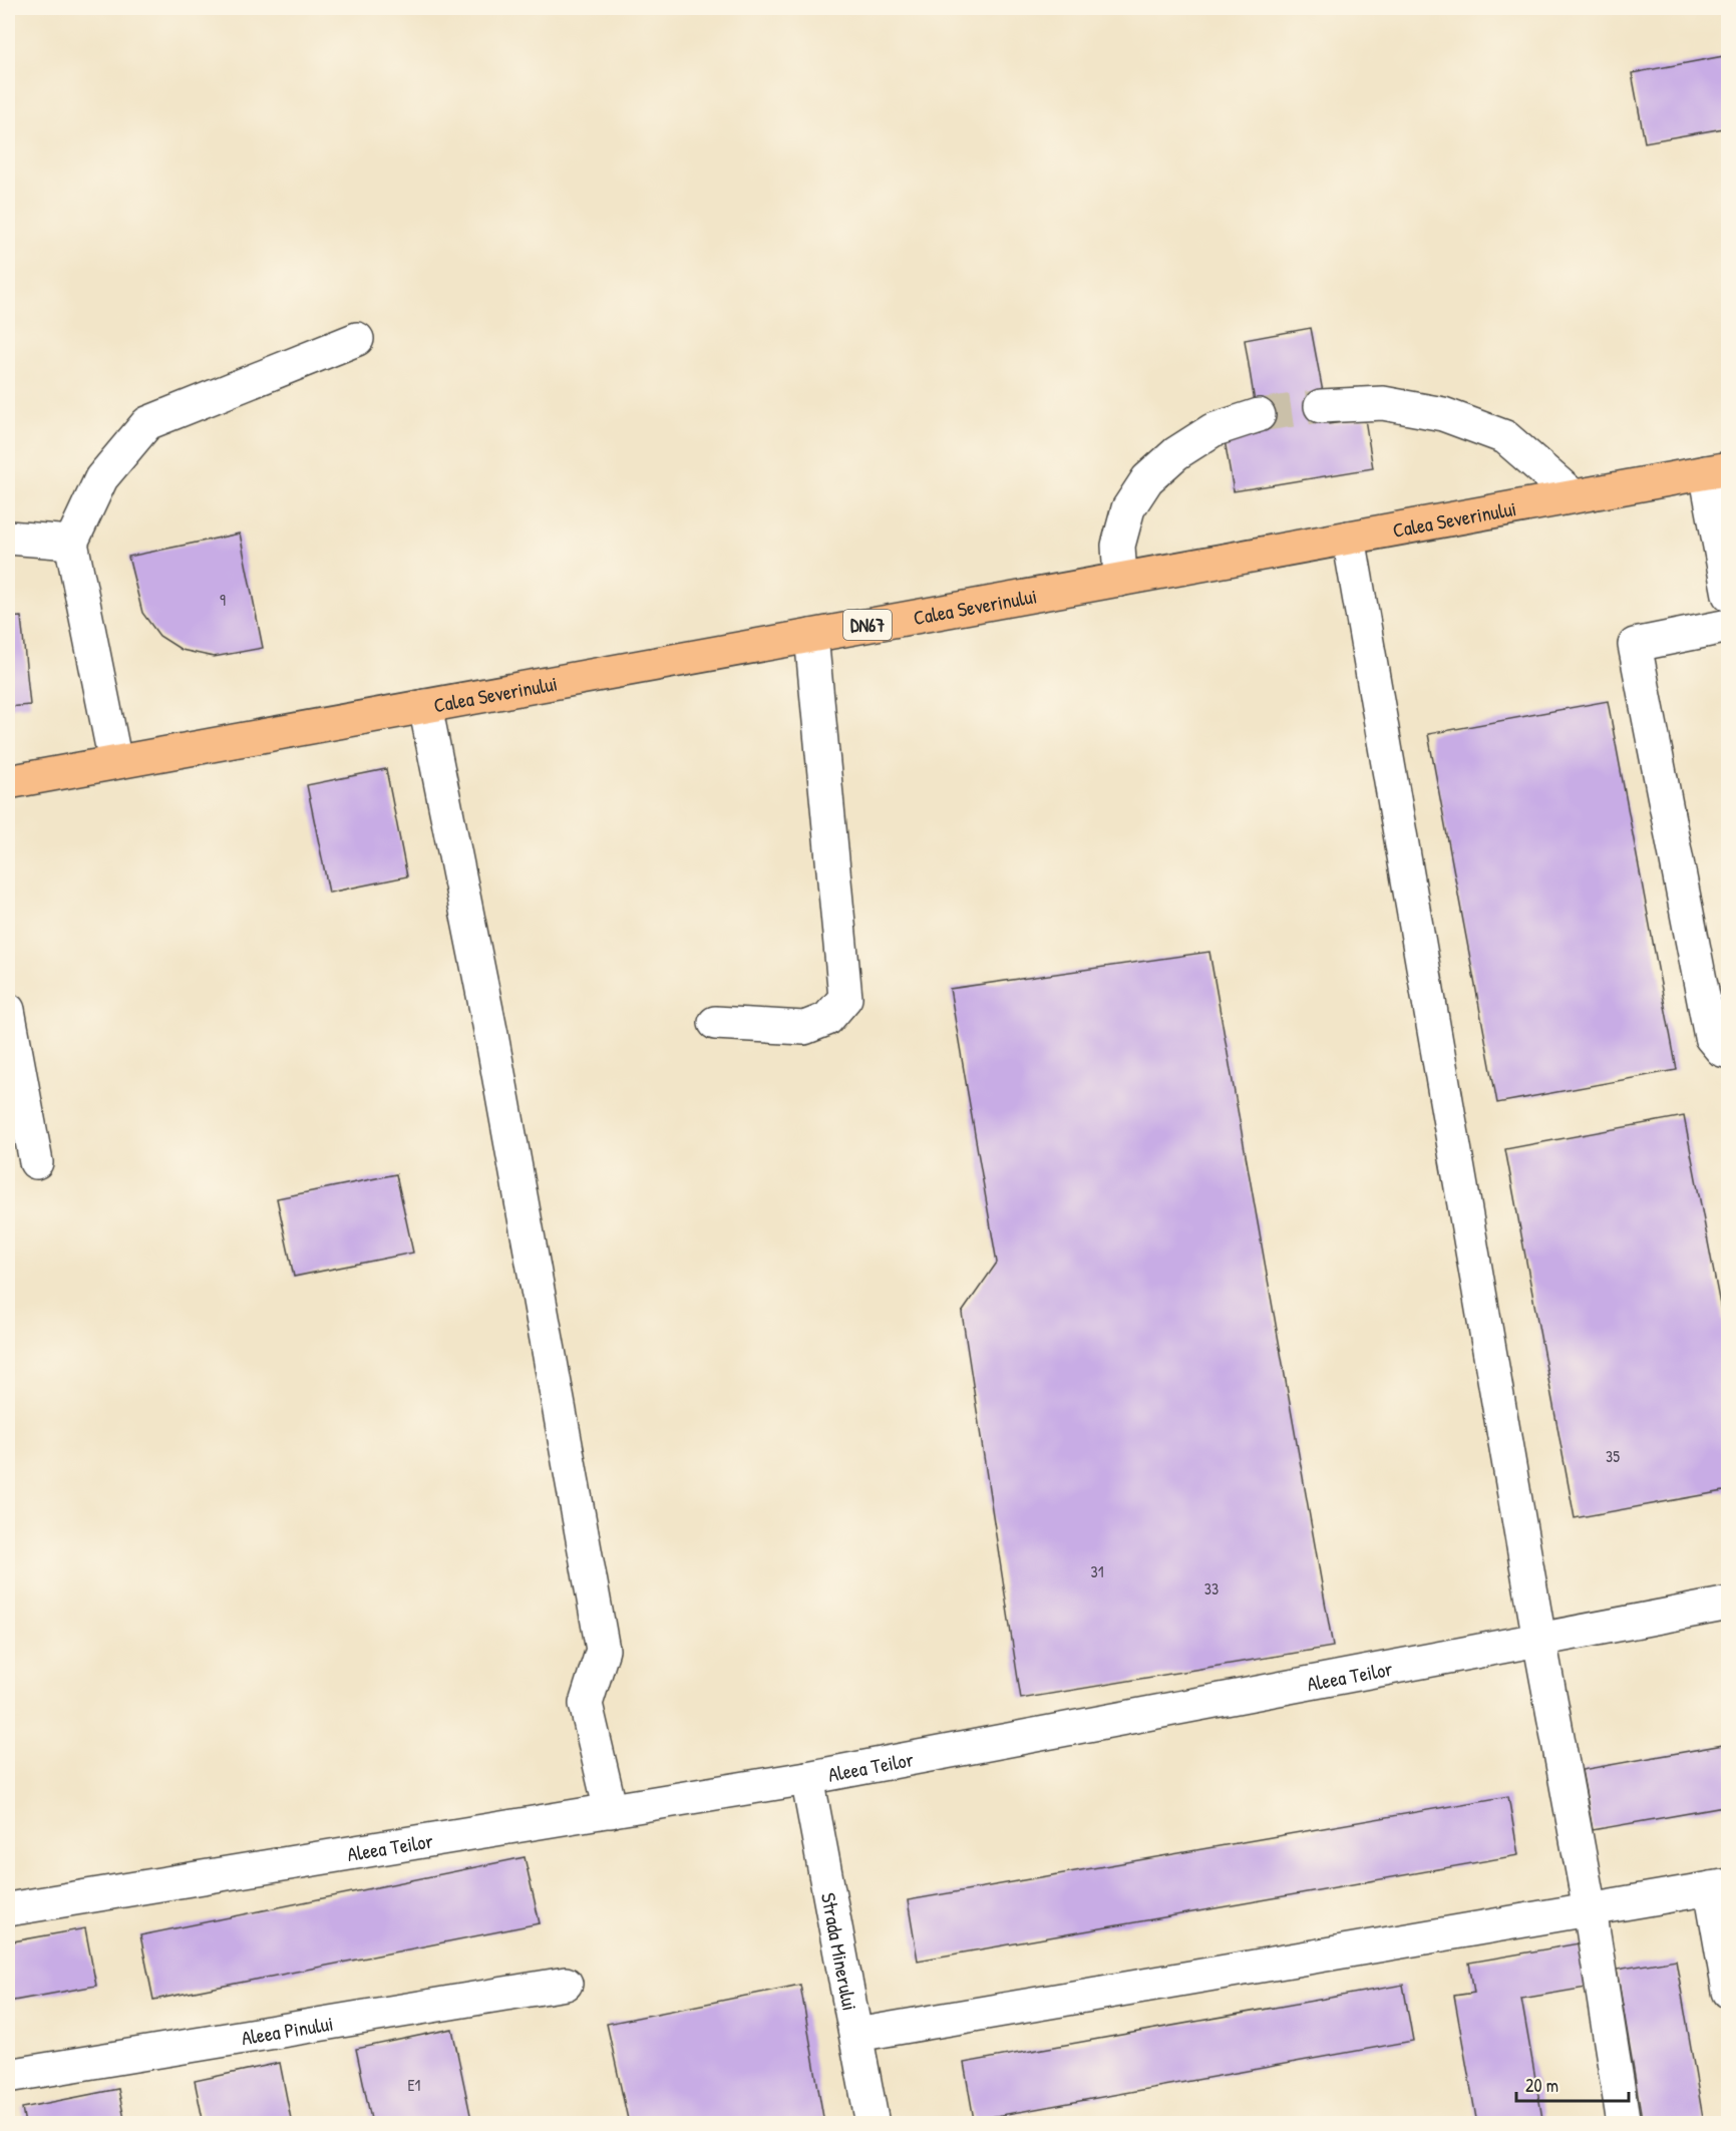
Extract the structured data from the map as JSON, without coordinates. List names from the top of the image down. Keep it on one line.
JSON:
{"streets":{"main road":["Calea Severinului","DN67"],"street":["Aleea Teilor","Strada Minerului","Aleea Pinului"]},"crossings":[["Aleea Teilor","Strada Minerului"]],"house_numbers":["9","35","31","33","E1"],"scale_bar":"20 m"}
